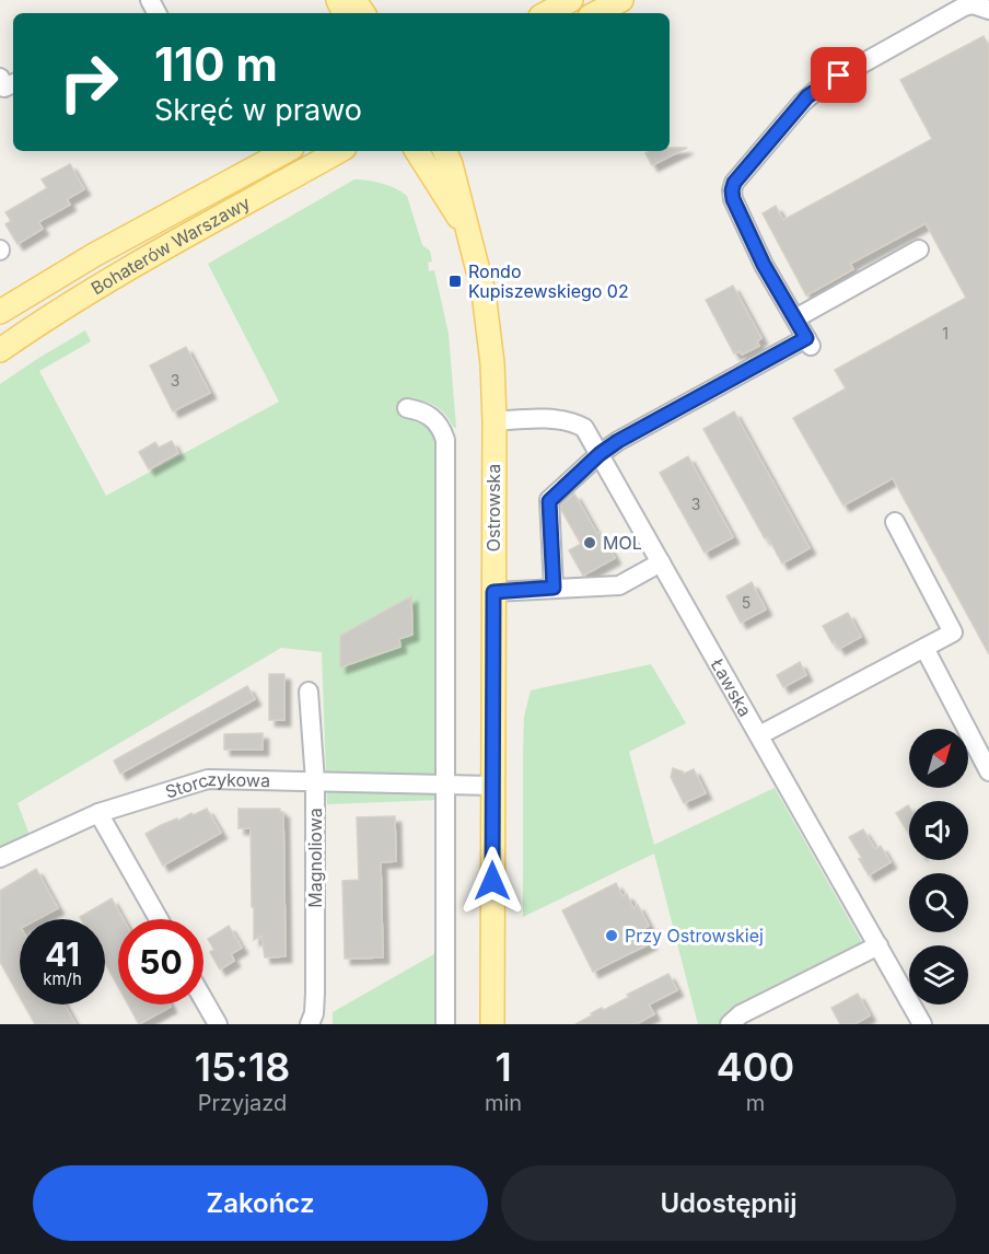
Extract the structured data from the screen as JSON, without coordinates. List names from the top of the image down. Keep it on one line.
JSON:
{"streets":{"main road":["Bohaterów Warszawy","Ostrowska"],"street":["Ławska","Storczykowa","Magnoliowa"]},"crossings":[["Ostrowska","Ławska"],["Storczykowa","Magnoliowa"]],"places":{"transit":["Rondo Kupiszewskiego 02"],"other":["MOL","Przy Ostrowskiej"]},"house_numbers":["1","3","3","5"],"north":"top right","page":{"turn":["110 m","Skręć w prawo"],"speed":"41 km/h","limit":"50","eta":["15:18","Przyjazd","1","min","400","m"],"buttons":["Zakończ","Udostępnij"]}}
